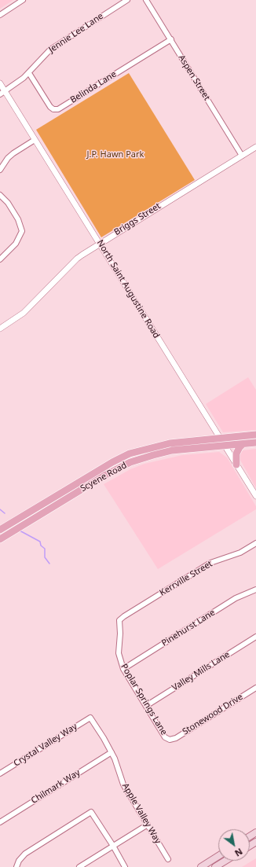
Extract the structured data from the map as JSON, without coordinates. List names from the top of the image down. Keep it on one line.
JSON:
{"streets":{"main road":["Scyene Road"],"street":["Jennie Lee Lane","Aspen Street","Belinda Lane","Briggs Street","North Saint Augustine Road","Kerrville Street","Pinehurst Lane","Valley Mills Lane","Poplar Springs Lane","Stonewood Drive","Crystal Valley Way","Chilmark Way","Apple Valley Way"]},"crossings":[["Jennie Lee Lane","Belinda Lane"],["Jennie Lee Lane","North Saint Augustine Road"],["Aspen Street","Belinda Lane"],["Aspen Street","Briggs Street"],["Briggs Street","North Saint Augustine Road"],["North Saint Augustine Road","Scyene Road"],["Kerrville Street","Poplar Springs Lane"],["Pinehurst Lane","Poplar Springs Lane"],["Valley Mills Lane","Poplar Springs Lane"],["Poplar Springs Lane","Stonewood Drive"],["Crystal Valley Way","Apple Valley Way"],["Chilmark Way","Apple Valley Way"]],"parks":["J.P. Hawn Park"],"north":"bottom right"}
